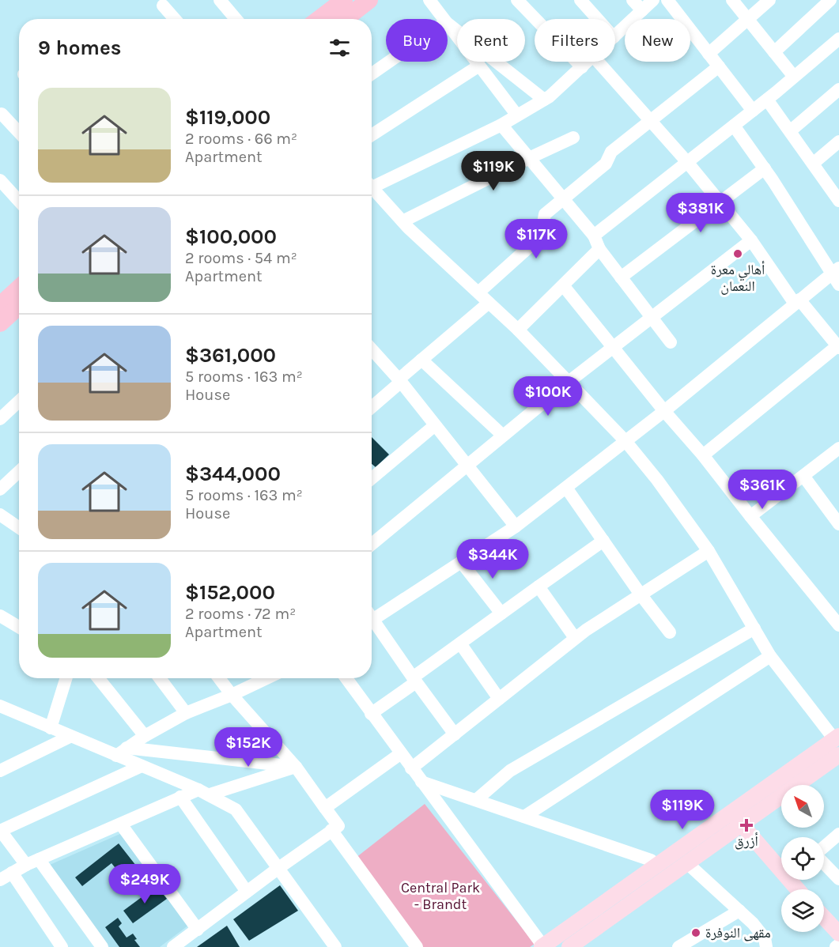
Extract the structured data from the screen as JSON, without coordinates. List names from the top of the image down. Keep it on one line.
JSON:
{"parks":["Central Park - Brandt"],"places":{"other":["أهالي معرة النعمان","مقهى النوفرة"],"health":["أزرق"]},"north":"top left","page":{"chip":["Buy","Rent","Filters","New"],"heading":"9 homes","list":[{"name":"$119,000","note":"2 rooms · 66 m² · Apartment"},{"name":"$100,000","note":"2 rooms · 54 m² · Apartment"},{"name":"$361,000","note":"5 rooms · 163 m² · House"},{"name":"$344,000","note":"5 rooms · 163 m² · House"},{"name":"$152,000","note":"2 rooms · 72 m² · Apartment"}],"price":["$119K","$381K","$117K","$100K","$361K","$344K","$152K","$119K","$249K"]}}
